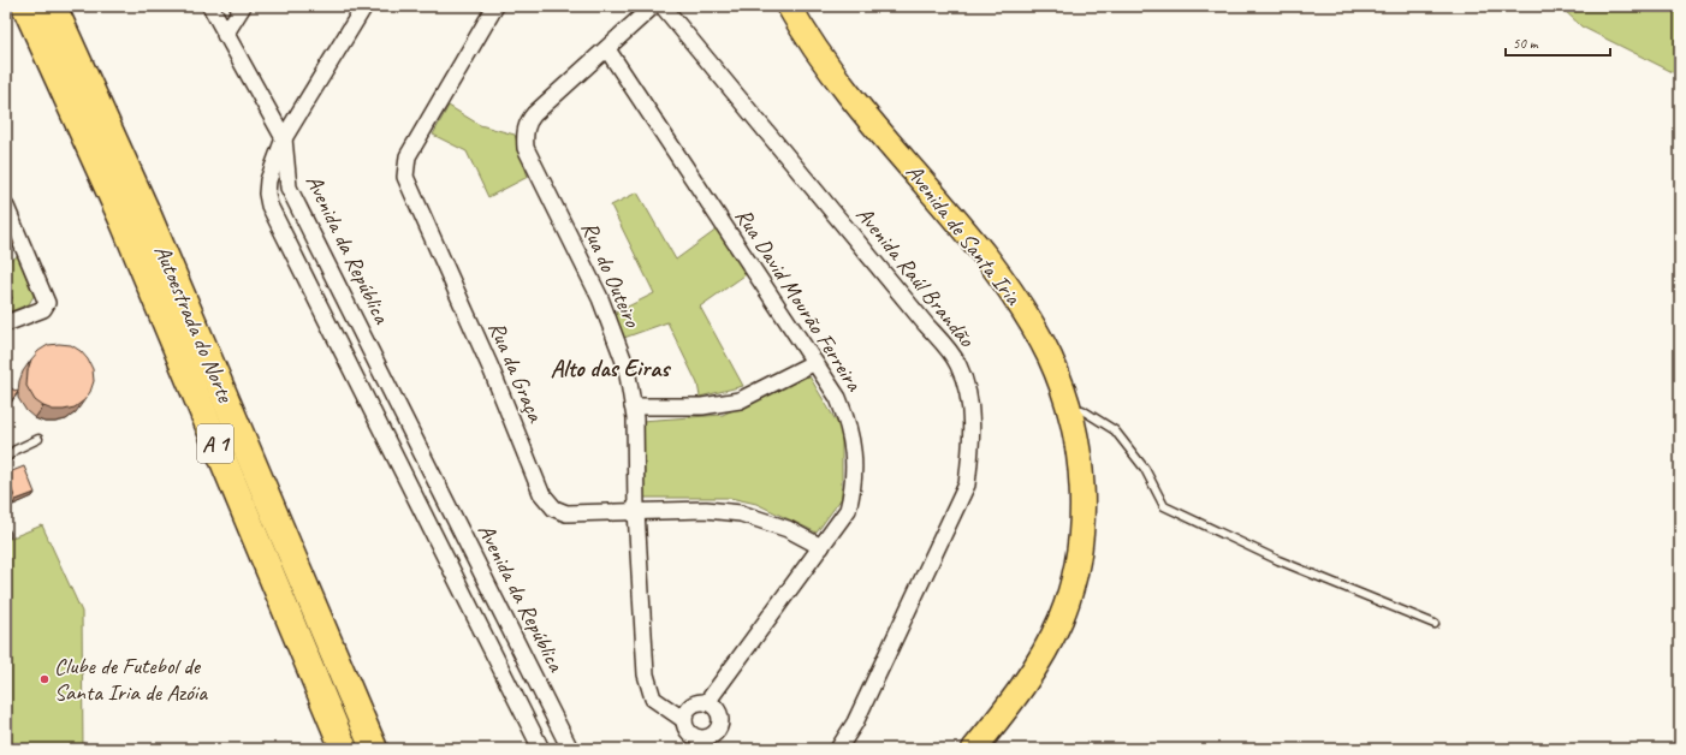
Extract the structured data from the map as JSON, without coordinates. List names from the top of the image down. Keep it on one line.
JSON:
{"streets":{"highway":["Autoestrada do Norte","A 1"],"main road":["Avenida de Santa Iria"],"street":["Avenida da República","Rua do Outeiro","Avenida Raúl Brandão","Rua David Mourão Ferreira","Rua da Graça"]},"crossings":[["Rua do Outeiro","Rua David Mourão Ferreira"],["Rua do Outeiro","Rua da Graça"],["Rua David Mourão Ferreira","Rua da Graça"]],"districts":["Alto das Eiras"],"places":["Clube de Futebol de Santa Iria de Azóia"],"scale_bar":"50 m"}
